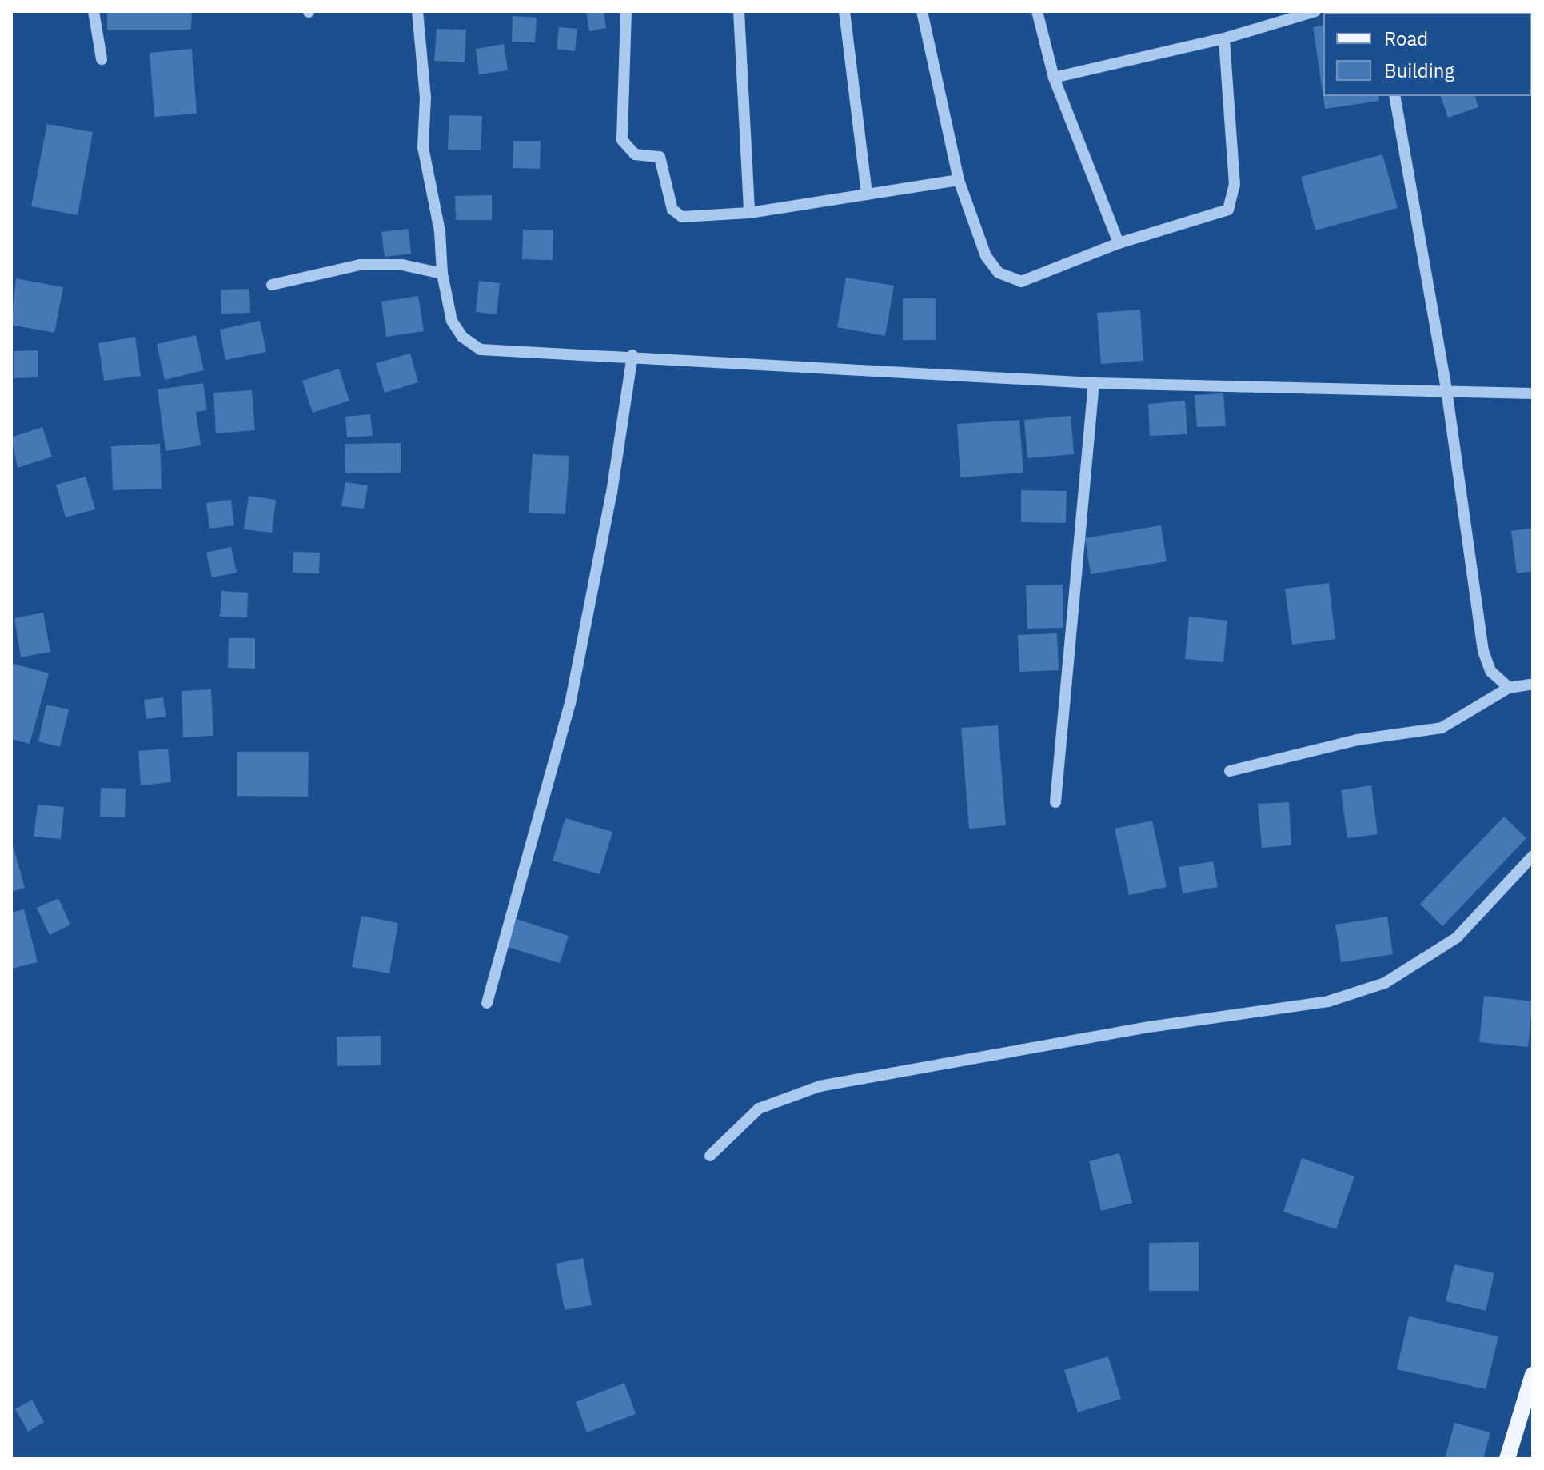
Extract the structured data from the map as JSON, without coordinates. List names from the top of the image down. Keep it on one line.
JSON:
{"legend":["Road","Building"]}
